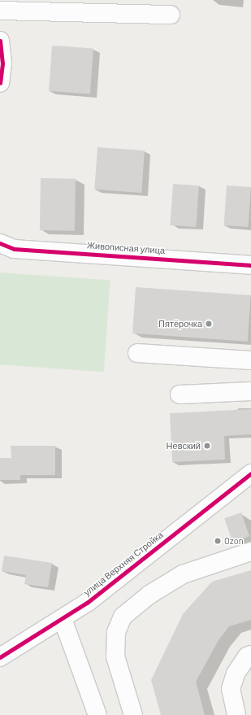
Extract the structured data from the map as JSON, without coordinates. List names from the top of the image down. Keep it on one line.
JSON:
{"streets":{"street":["Живописная улица","улица Верхняя Стройка"]},"places":["Пятёрочка","Невский","Ozon"]}
